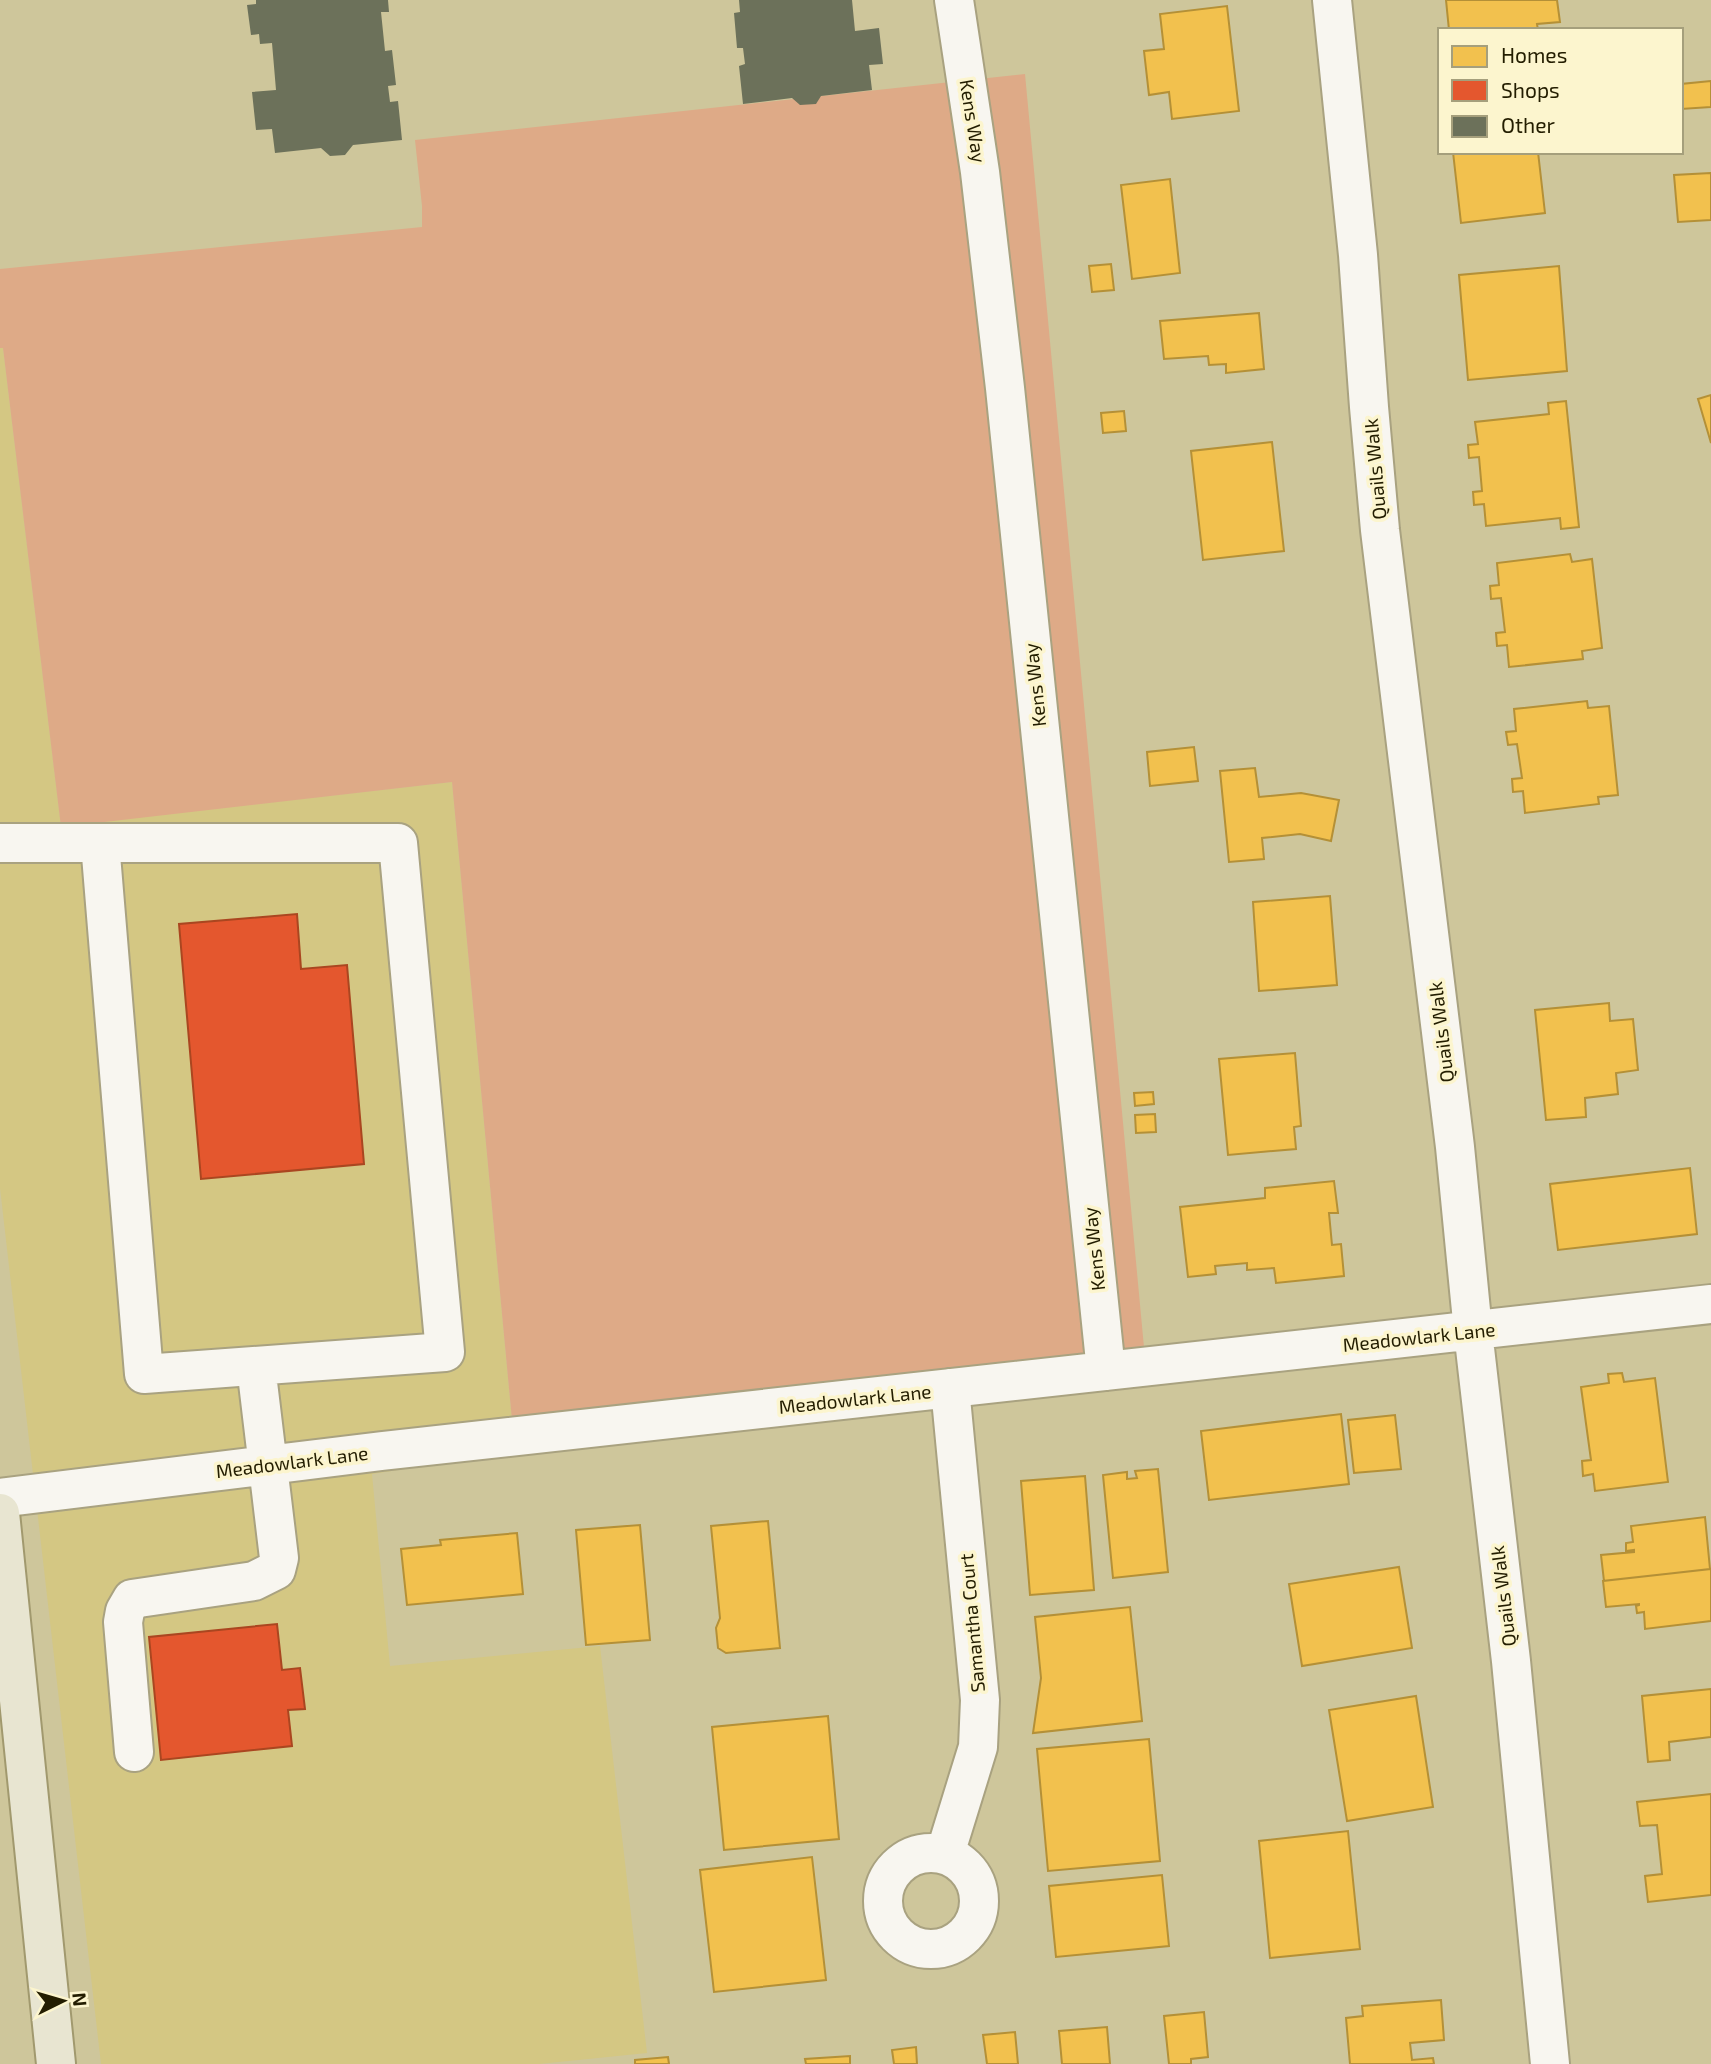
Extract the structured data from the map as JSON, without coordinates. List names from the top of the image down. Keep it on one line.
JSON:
{"streets":{"street":["Kens Way","Quails Walk","Meadowlark Lane","Samantha Court"]},"crossings":[["Kens Way","Meadowlark Lane"],["Quails Walk","Meadowlark Lane"],["Meadowlark Lane","Samantha Court"]],"legend":["Homes","Shops","Other"],"north":"right"}
